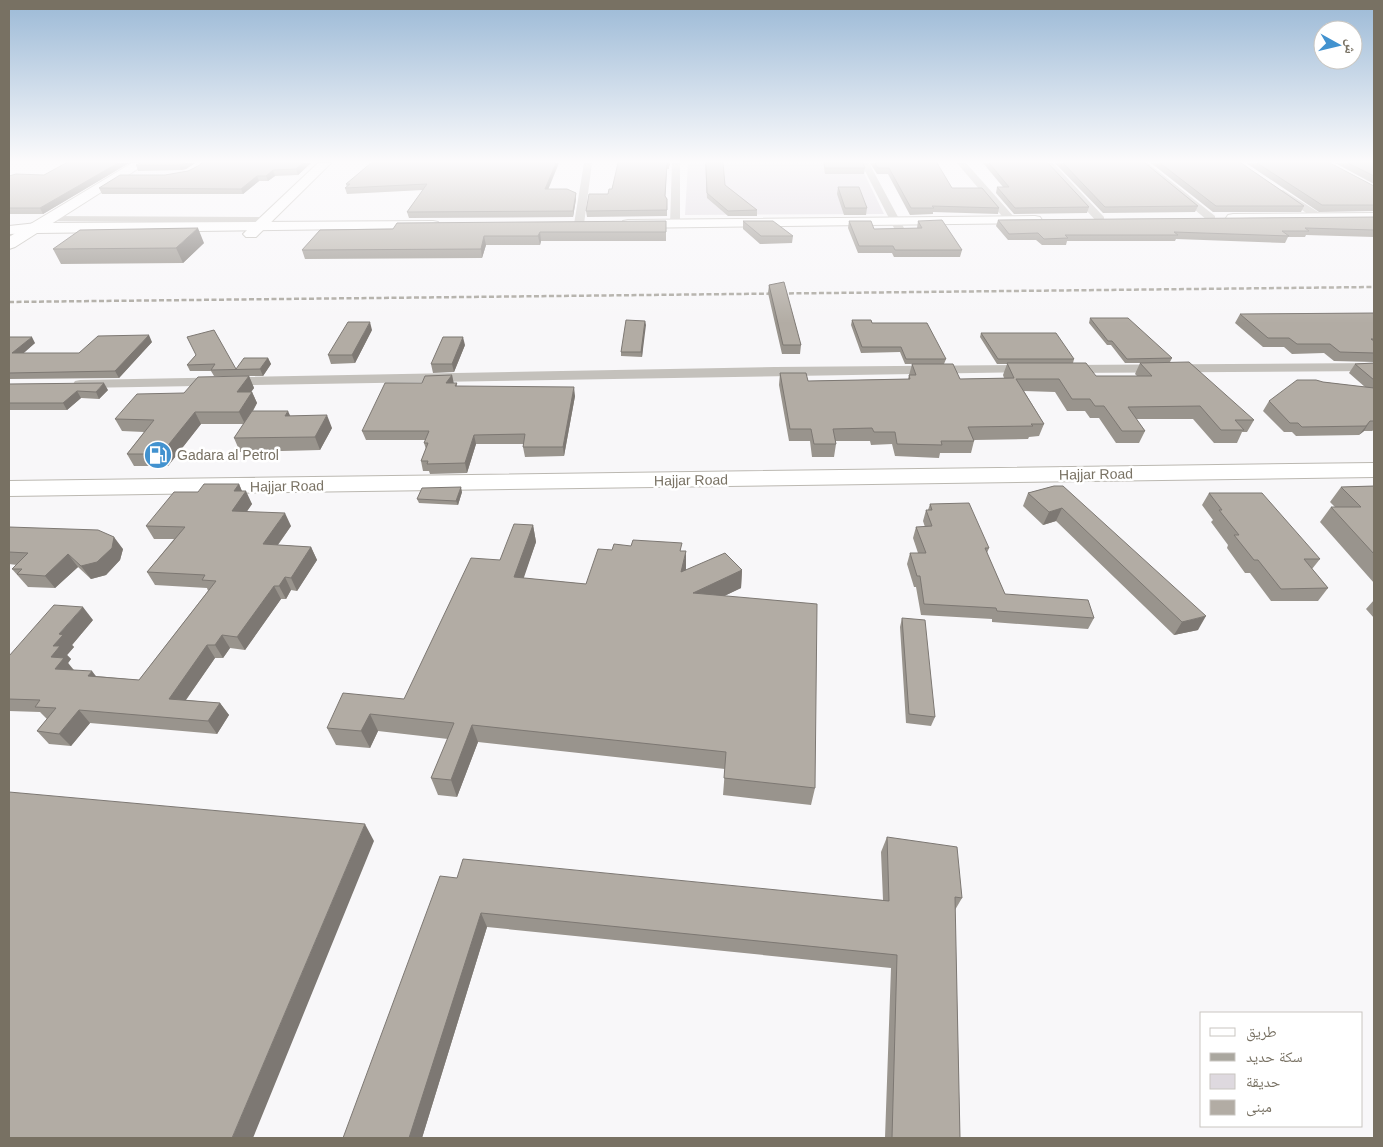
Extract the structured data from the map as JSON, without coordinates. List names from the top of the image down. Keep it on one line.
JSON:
{"streets":{"main road":["Hajjar Road"]},"places":{"fuel station":["Gadara al Petrol"]},"legend":["طريق","سكة حديد","حديقة","مبنى"],"north":"right"}
